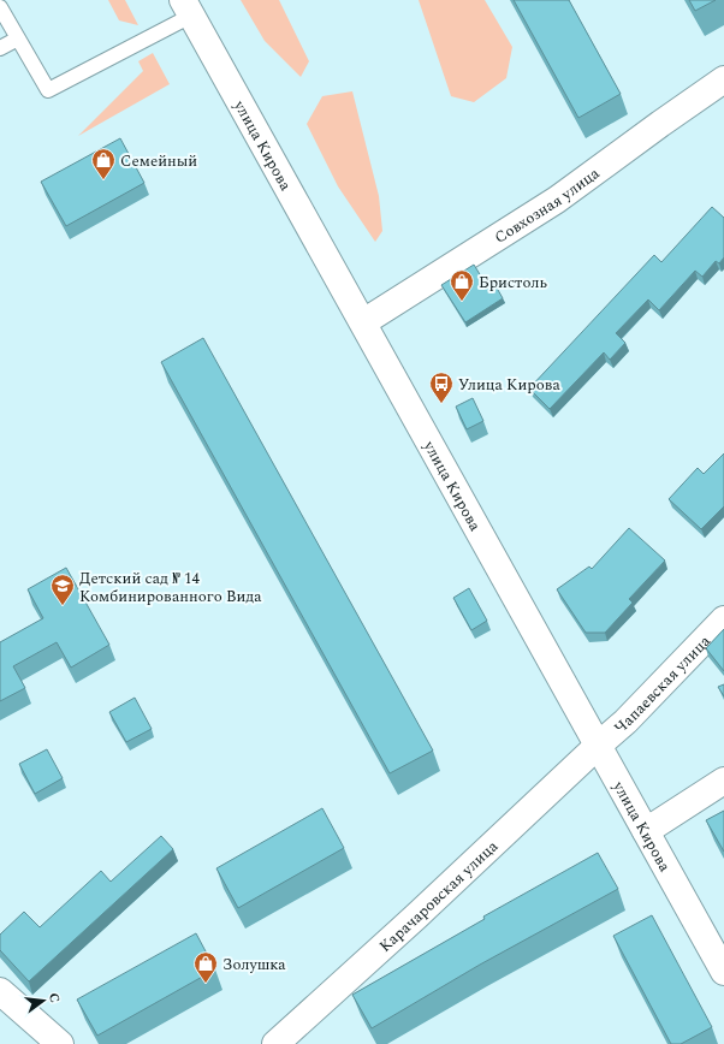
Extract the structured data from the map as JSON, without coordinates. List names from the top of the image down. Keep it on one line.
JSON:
{"streets":{"street":["улица Кирова","Совхозная улица","Чапаевская улица","Карачаровская улица"]},"crossings":[["улица Кирова","Совхозная улица"],["улица Кирова","Чапаевская улица"],["улица Кирова","Карачаровская улица"],["Чапаевская улица","Карачаровская улица"]],"places":{"shop":["Семейный","Бристоль","Золушка"],"bus stop":["Улица Кирова"],"school or university":["Детский сад № 14 Комбинированного Вида"]},"north":"right"}
